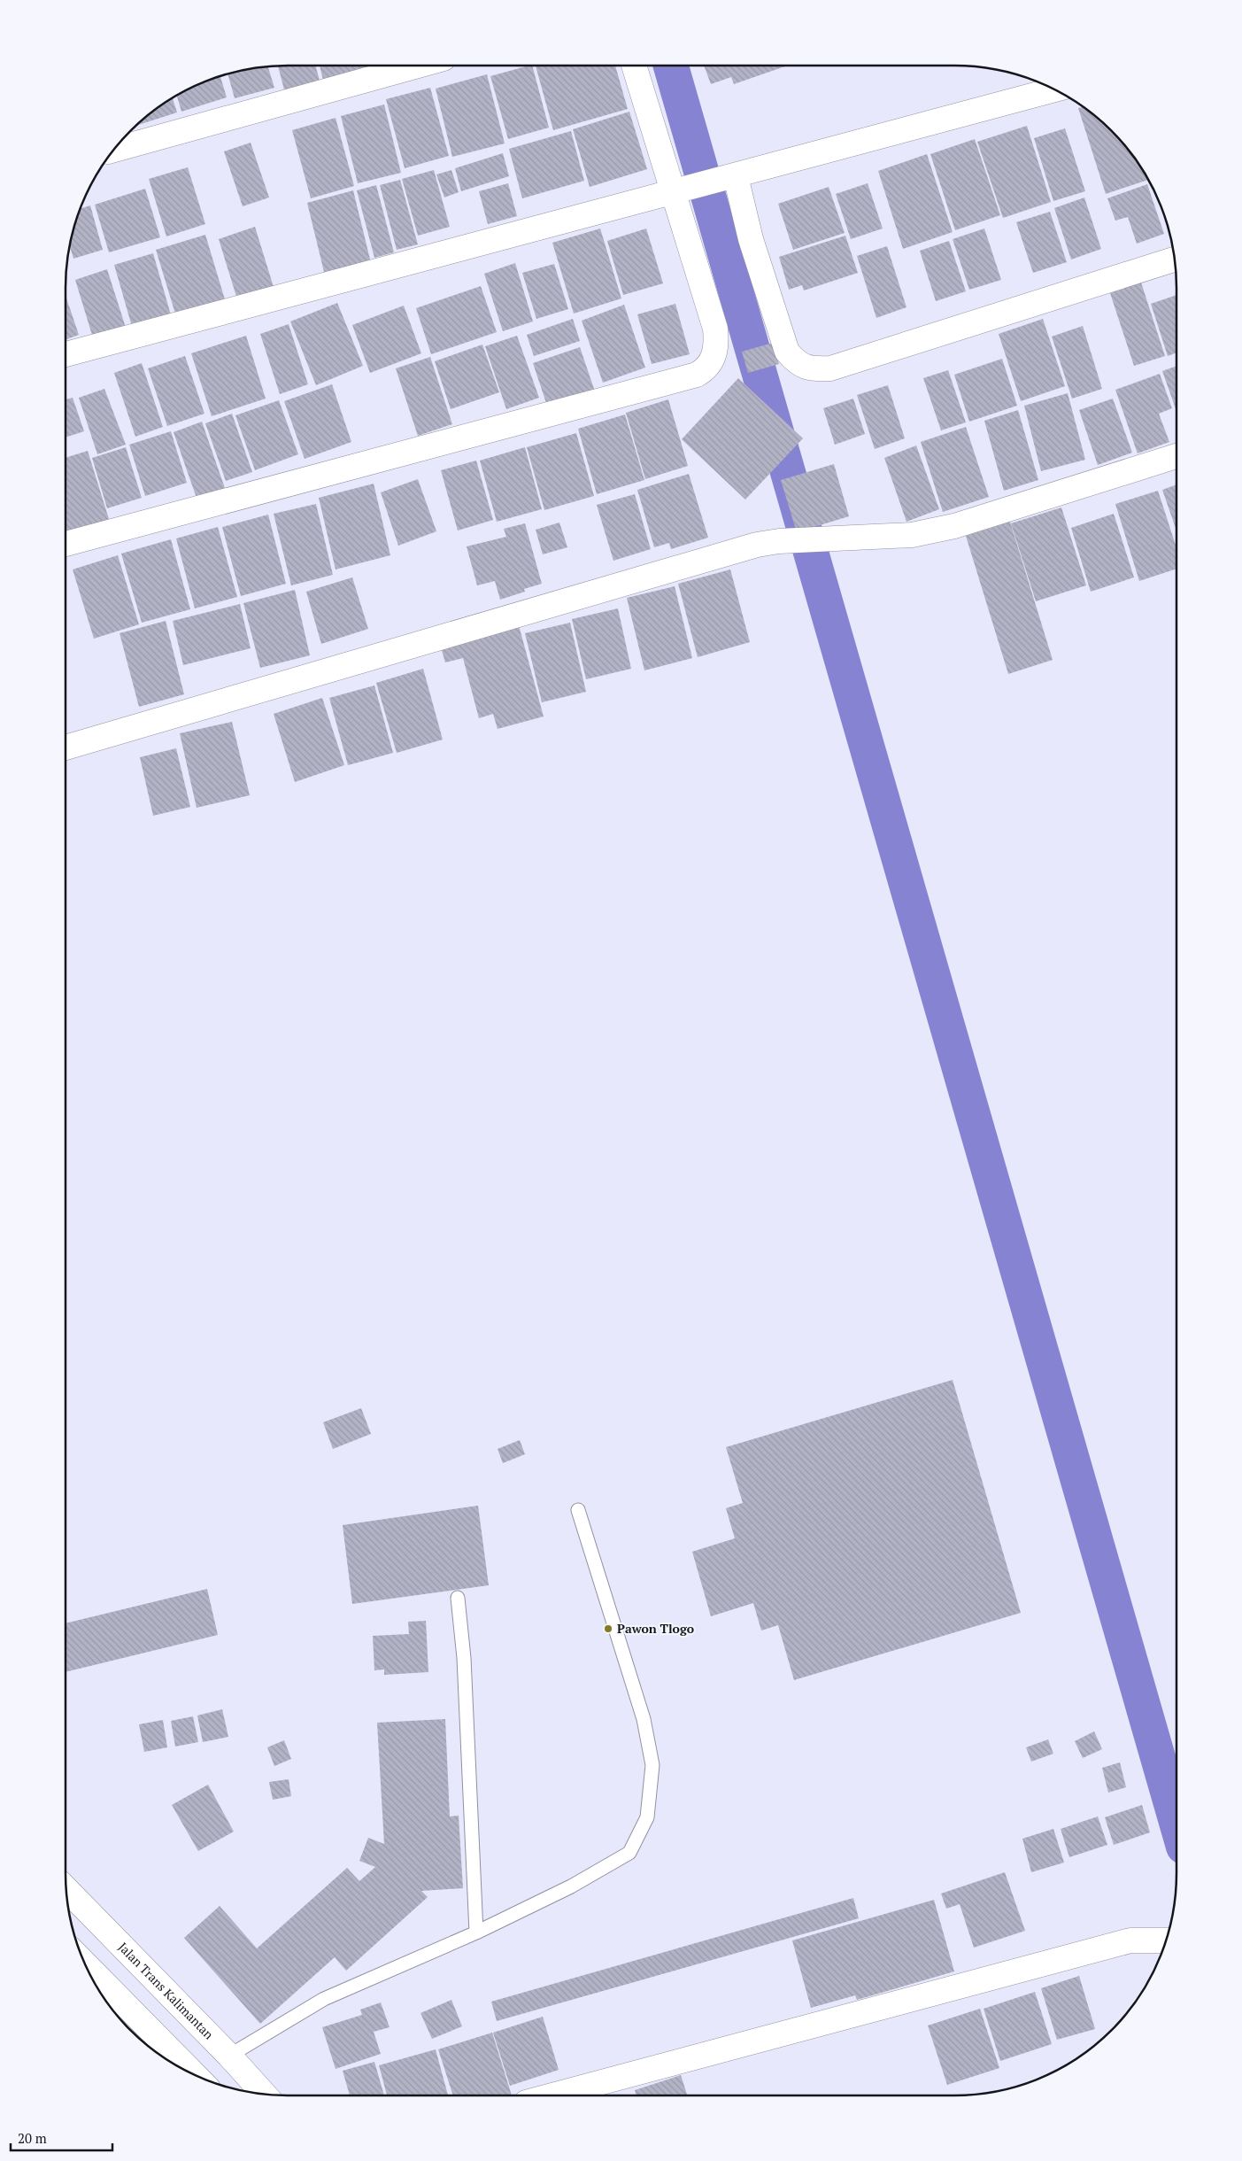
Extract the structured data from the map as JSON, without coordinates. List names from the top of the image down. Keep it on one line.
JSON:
{"streets":{"main road":["Jalan Trans Kalimantan"]},"places":["Pawon Tlogo"],"scale_bar":"20 m"}
